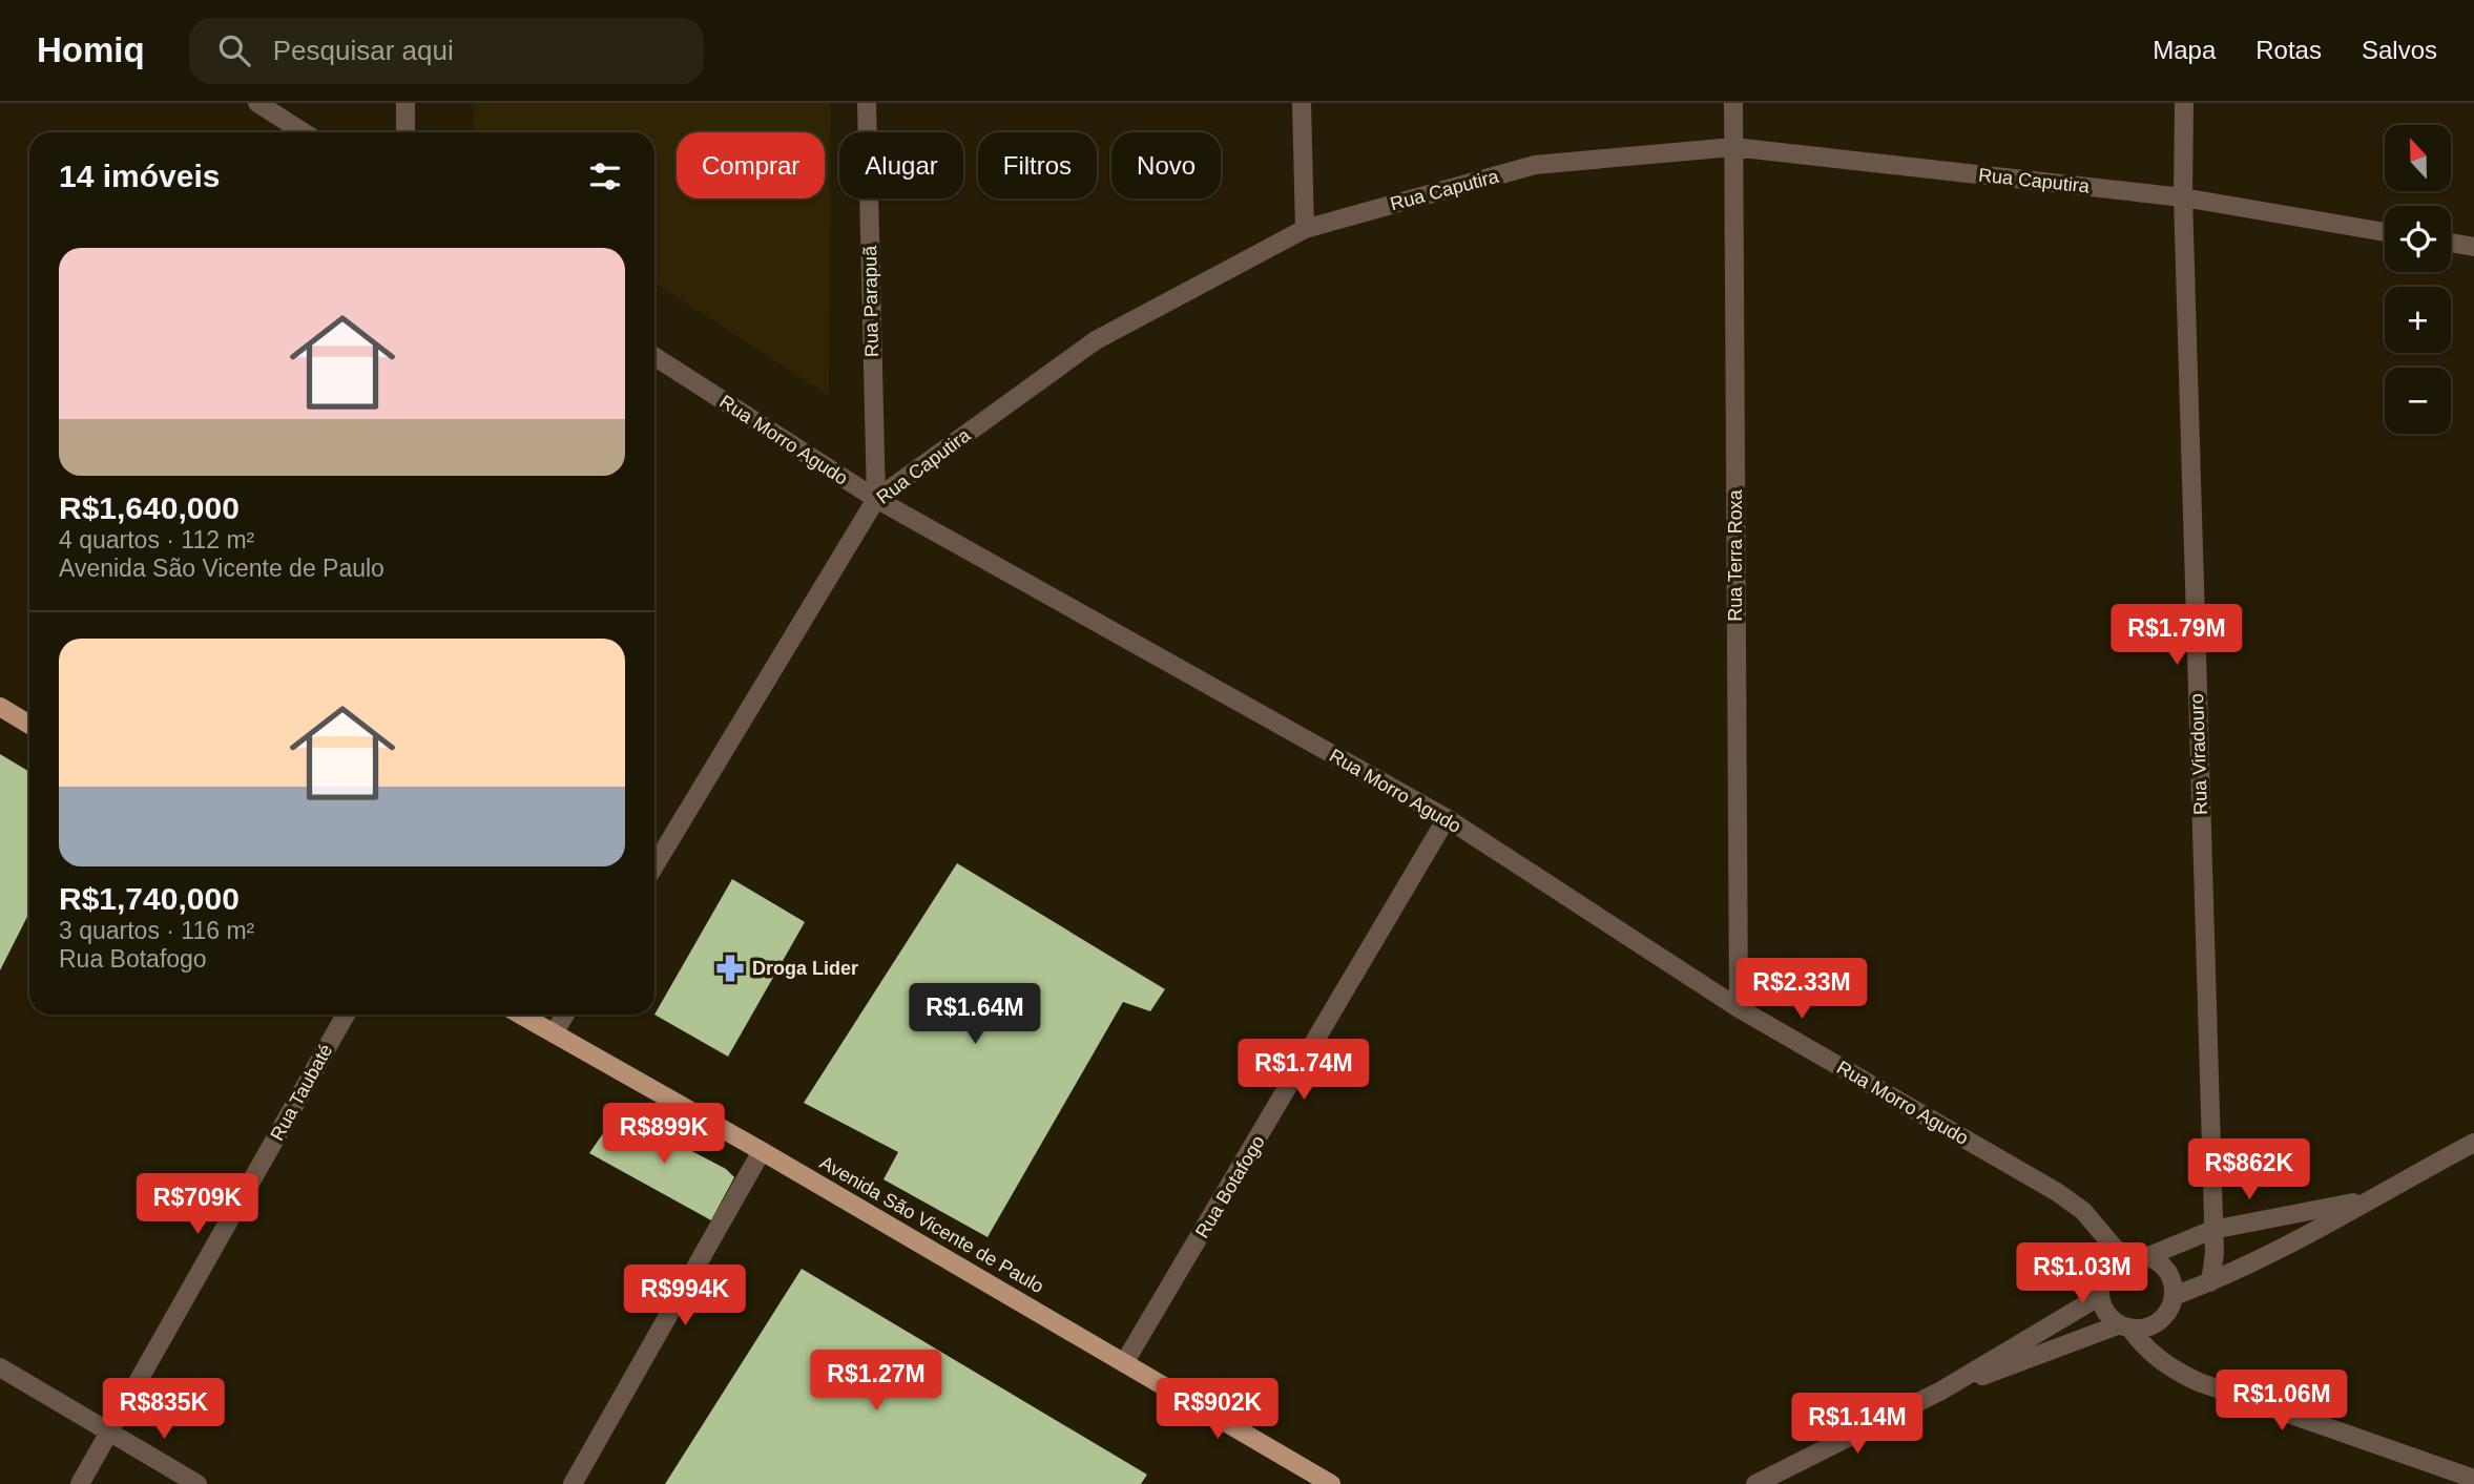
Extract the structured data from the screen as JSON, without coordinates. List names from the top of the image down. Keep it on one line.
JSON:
{"streets":{"main road":["Avenida São Vicente de Paulo"],"street":["Rua Caputira","Rua Parapuã","Rua Morro Agudo","Rua Terra Roxa","Rua Viradouro","Rua Taubaté","Rua Botafogo"]},"crossings":[["Rua Caputira","Rua Parapuã"],["Rua Caputira","Rua Morro Agudo"],["Rua Caputira","Rua Terra Roxa"],["Rua Caputira","Rua Viradouro"],["Rua Parapuã","Rua Morro Agudo"],["Rua Morro Agudo","Rua Terra Roxa"],["Rua Morro Agudo","Rua Botafogo"],["Rua Botafogo","Avenida São Vicente de Paulo"]],"places":{"pharmacy":["Droga Lider"]},"north":"top","page":{"header":"Homiq","search":"Pesquisar aqui","nav":["Mapa","Rotas","Salvos"],"map_buttons":["+","−"],"chip":["Comprar","Alugar","Filtros","Novo"],"heading":"14 imóveis","list":[{"name":"R$1,640,000","note":"4 quartos · 112 m² · Avenida São Vicente de Paulo"},{"name":"R$1,740,000","note":"3 quartos · 116 m² · Rua Botafogo"}],"price":["R$1.79M","R$2.33M","R$1.64M","R$1.74M","R$899K","R$862K","R$709K","R$1.03M","R$994K","R$1.27M","R$1.06M","R$835K","R$902K","R$1.14M"]}}
